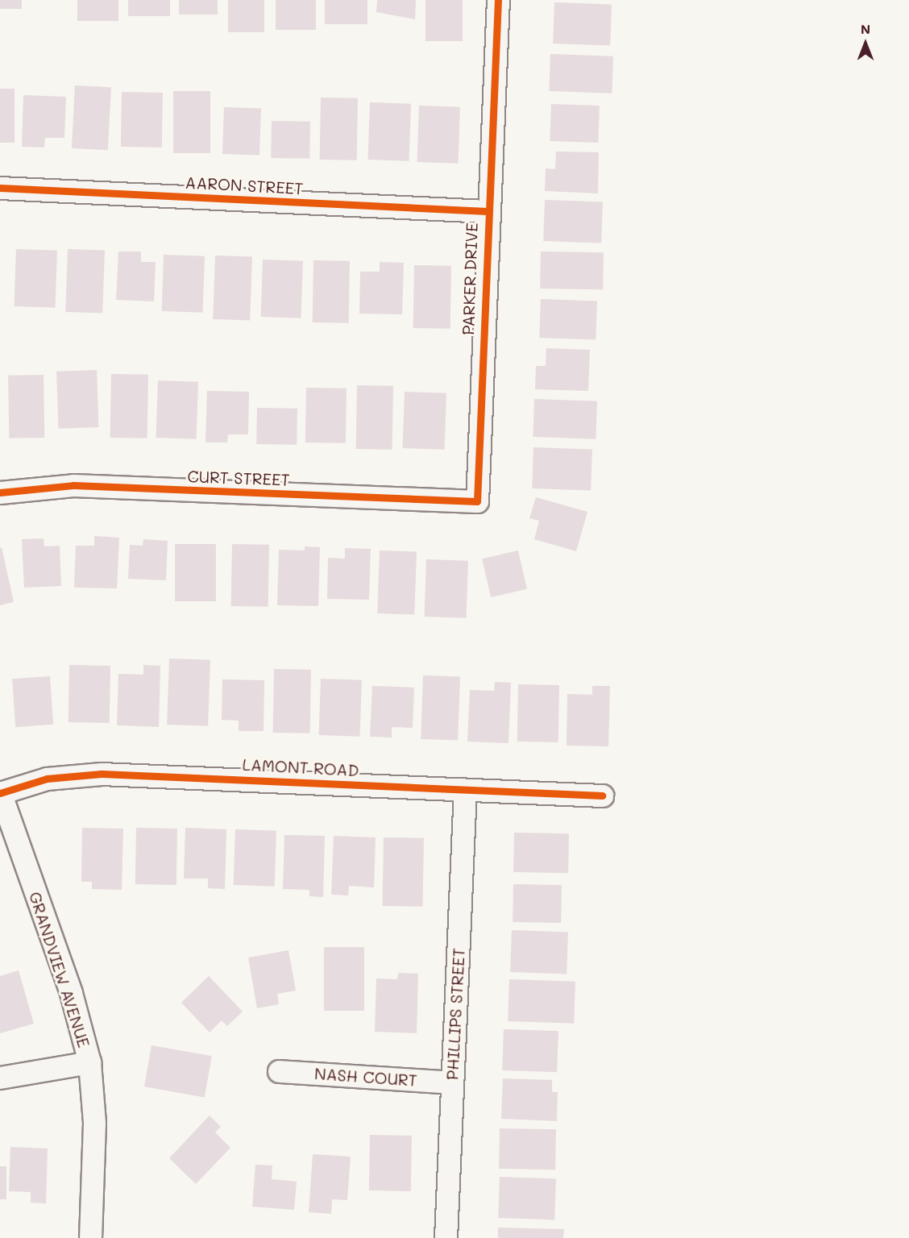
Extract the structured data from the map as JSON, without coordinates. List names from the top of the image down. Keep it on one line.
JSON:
{"streets":{"street":["AARON STREET","PARKER DRIVE","CURT STREET","LAMONT ROAD","GRANDVIEW AVENUE","PHILLIPS STREET","NASH COURT"]},"crossings":[["AARON STREET","PARKER DRIVE"],["PARKER DRIVE","CURT STREET"],["LAMONT ROAD","GRANDVIEW AVENUE"],["LAMONT ROAD","PHILLIPS STREET"],["PHILLIPS STREET","NASH COURT"]],"north":"top"}
